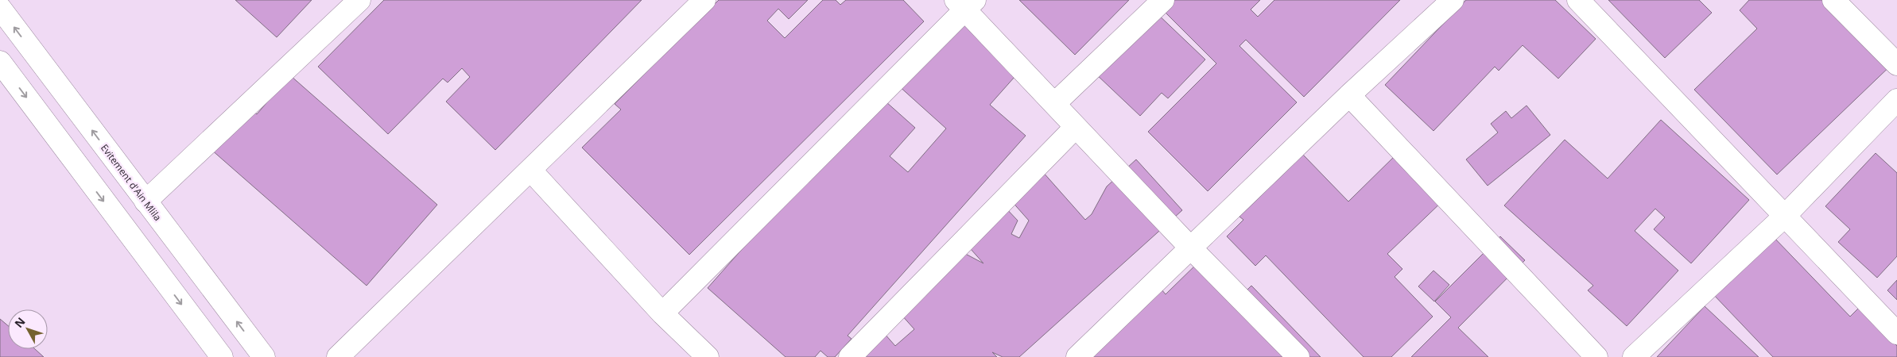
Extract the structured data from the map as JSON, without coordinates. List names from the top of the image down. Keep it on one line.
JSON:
{"streets":{"main road":["Evitement d'Ain Mlila"]},"north":"top left"}
